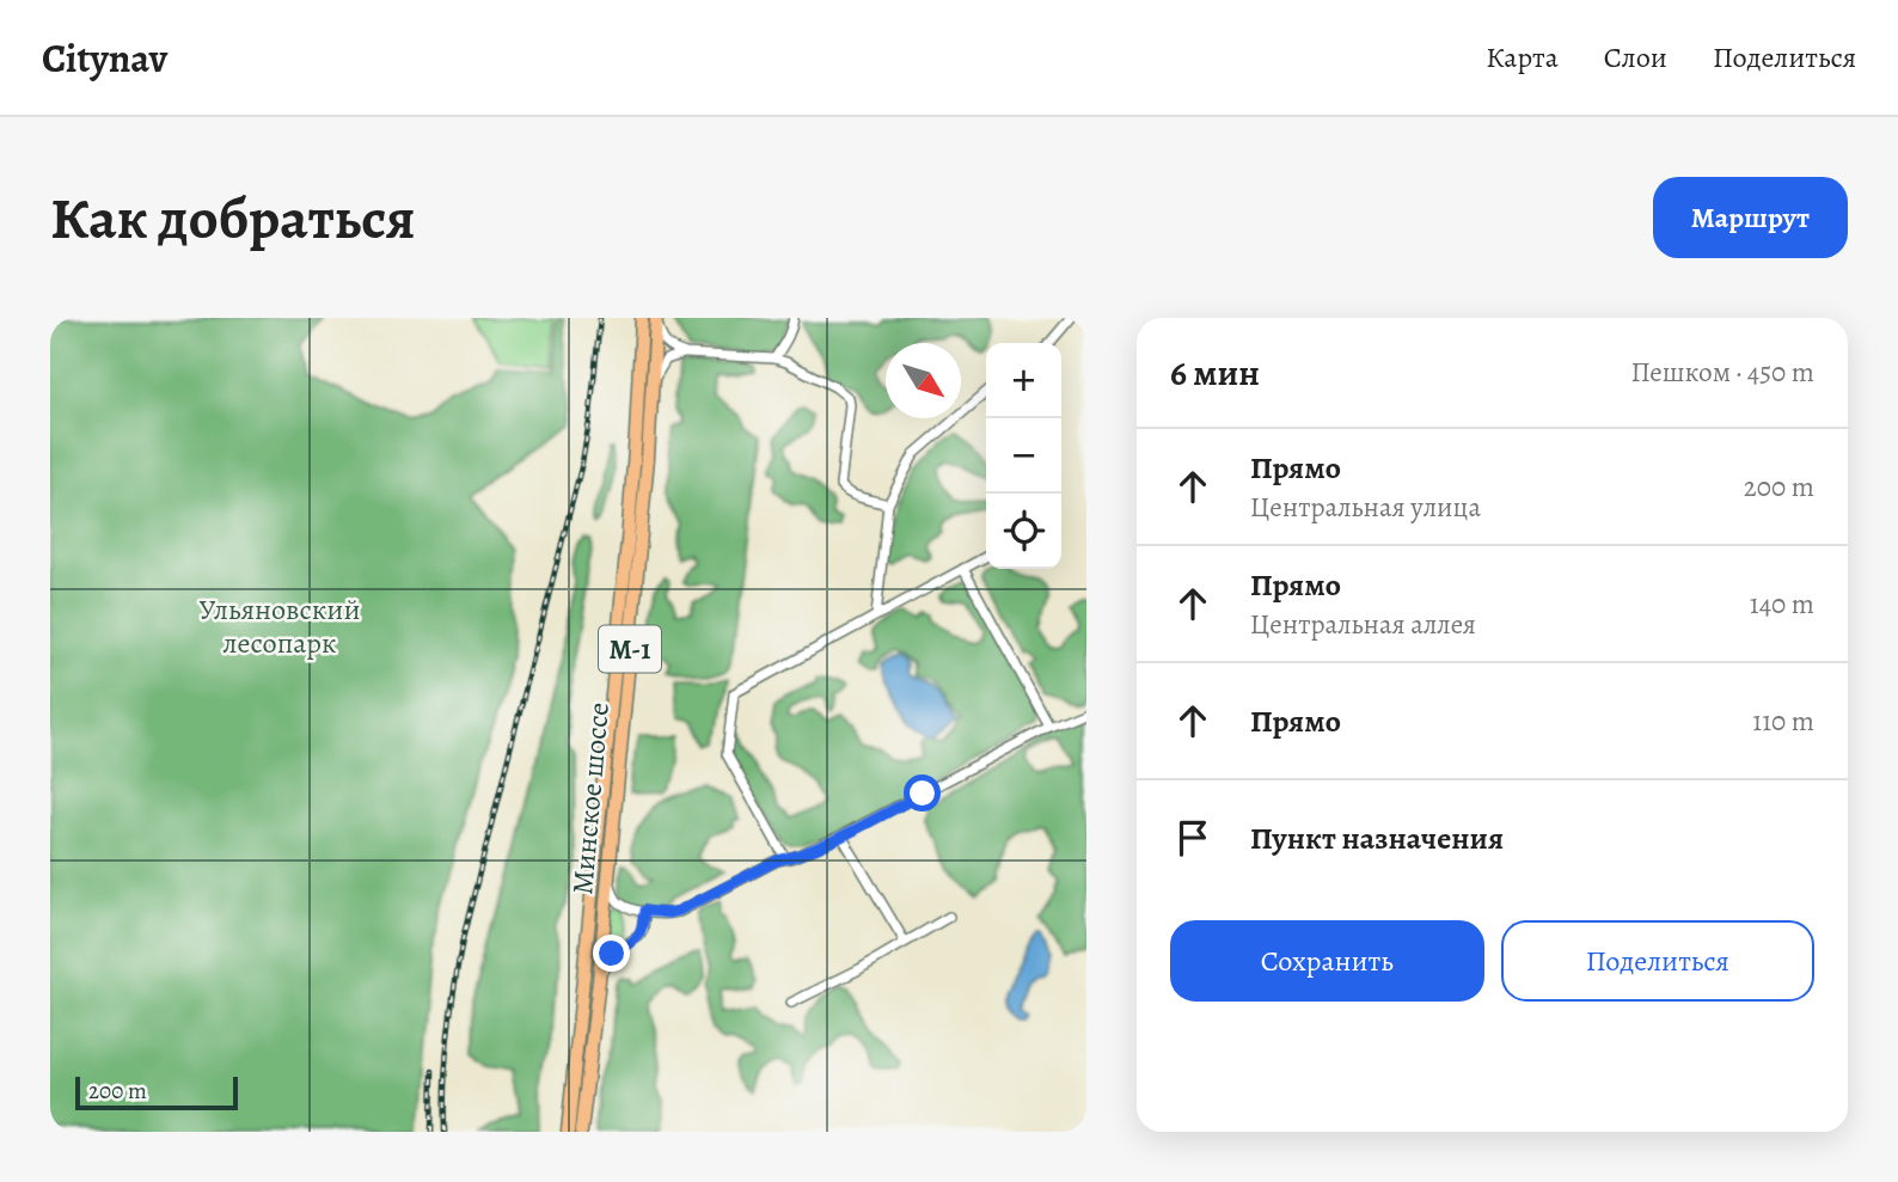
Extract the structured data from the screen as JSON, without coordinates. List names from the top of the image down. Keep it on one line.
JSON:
{"streets":{"highway":["М-1","Минское шоссе"]},"parks":["Ульяновский лесопарк"],"scale_bar":"200 m","north":"bottom right","page":{"header":"Citynav","nav":["Карта","Слои","Поделиться"],"buttons":["Маршрут",["Сохранить","Поделиться"]],"title":"Как добраться","heading":["6 мин","Пешком · 450 m"],"map_buttons":["+","−"],"list":[["Прямо","Центральная улица","200 m"],["Прямо","Центральная аллея","140 m"],["Прямо","110 m"],"Пункт назначения"],"scale":"200 m"}}
